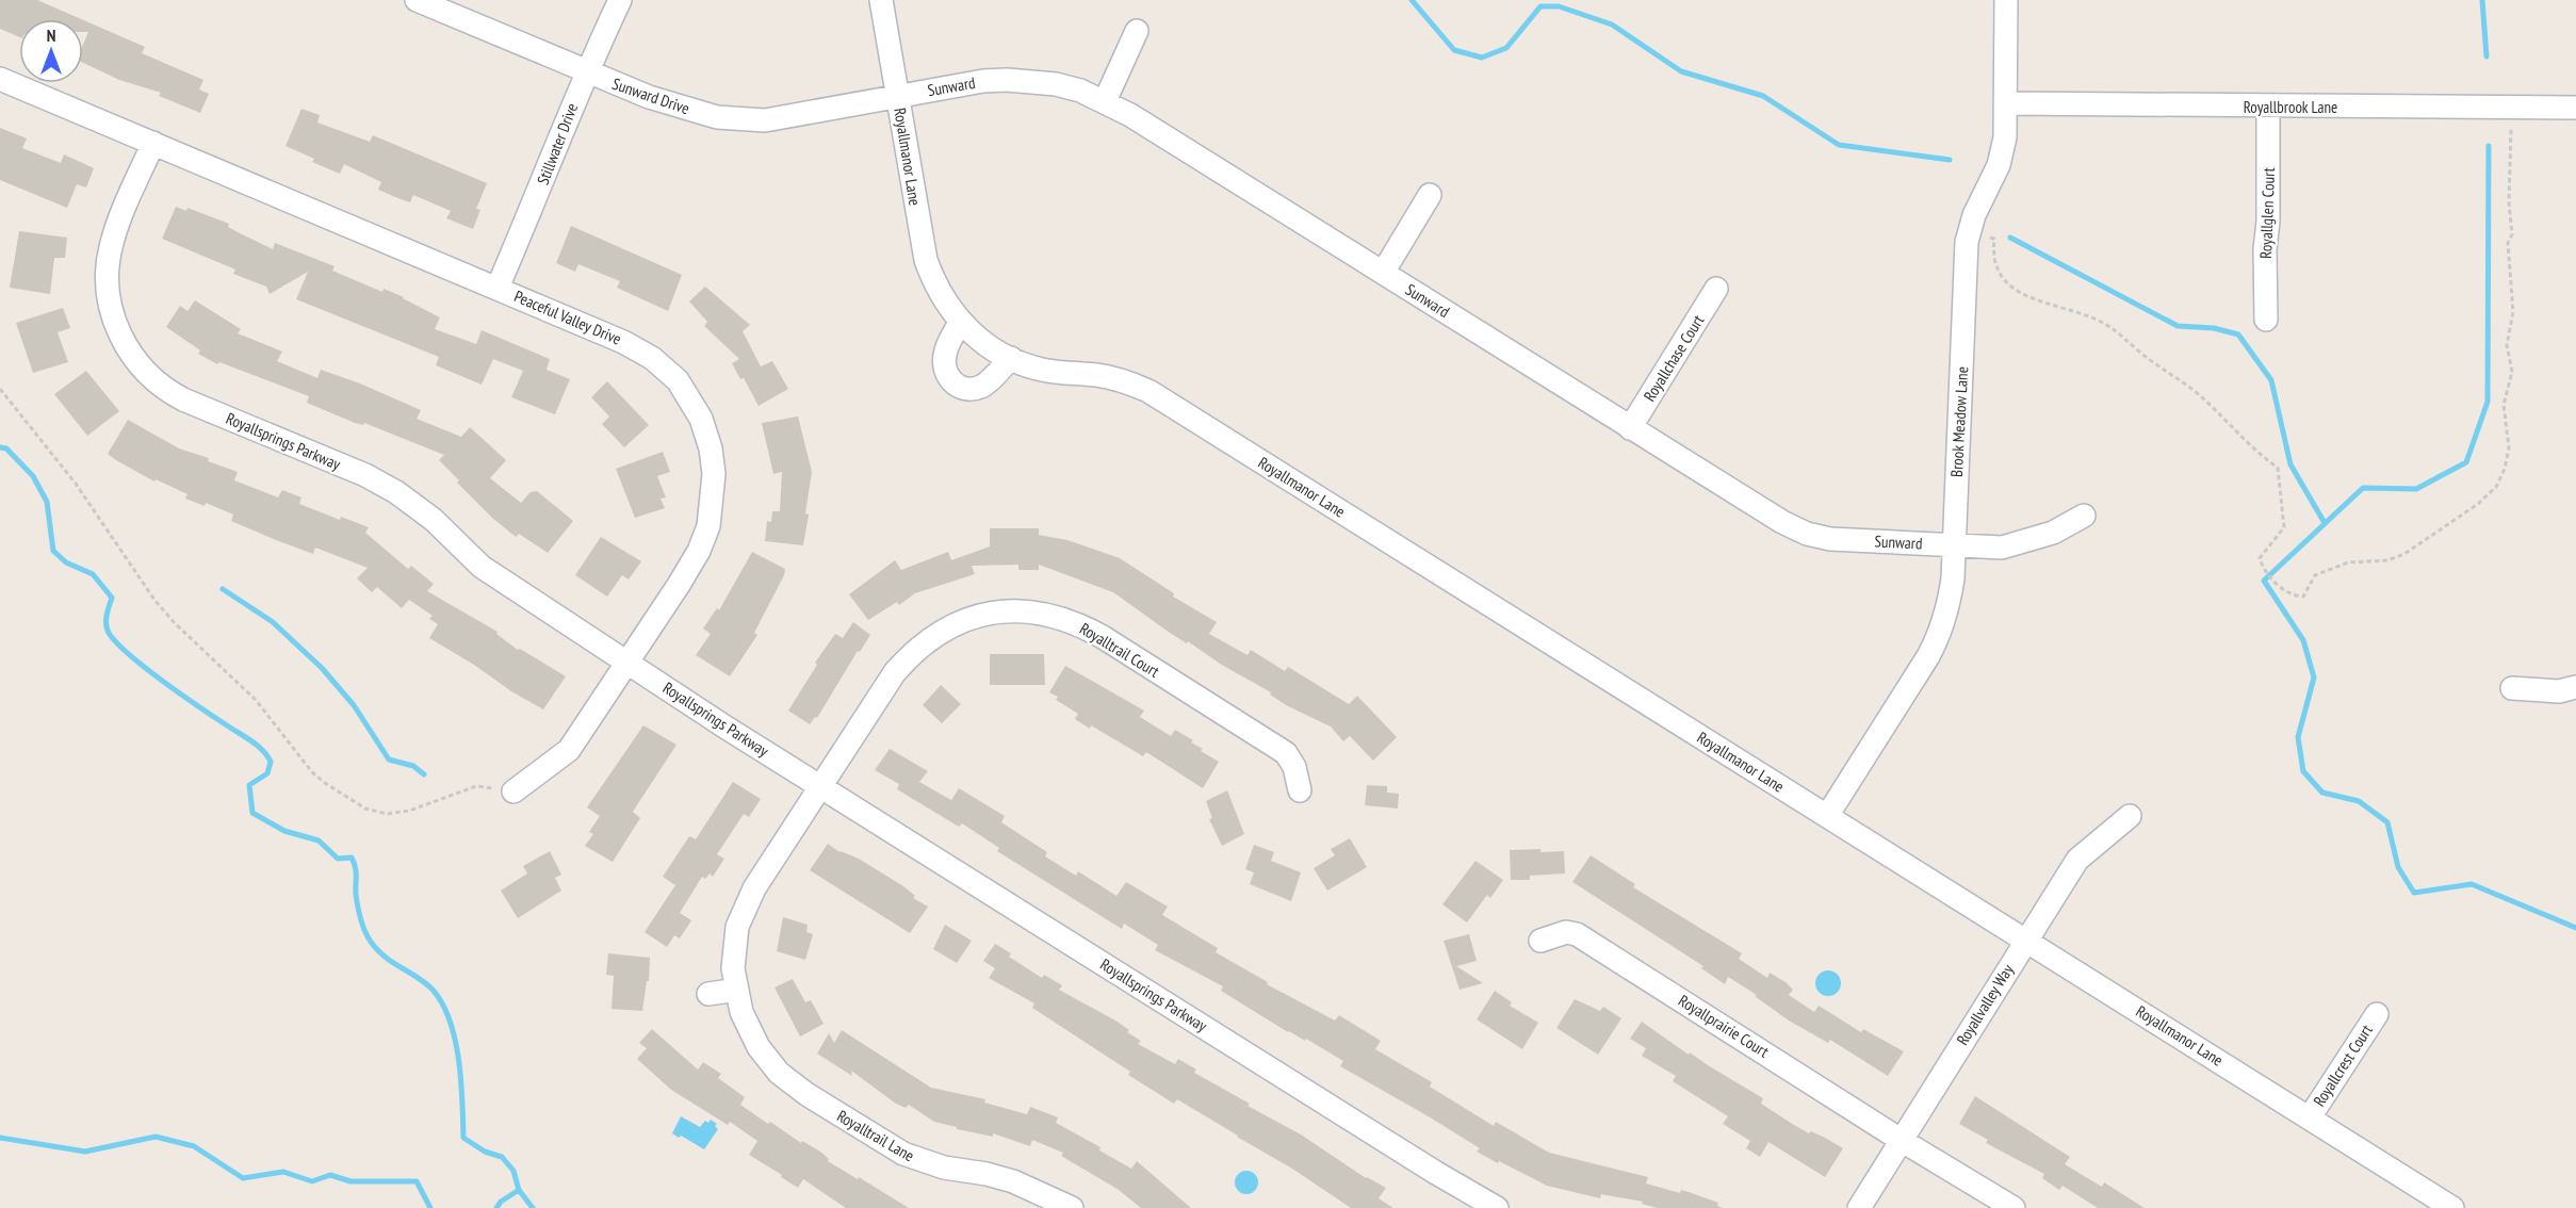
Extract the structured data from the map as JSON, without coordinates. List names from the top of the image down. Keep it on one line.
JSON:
{"streets":{"street":["Sunward","Sunward Drive","Royallbrook Lane","Stillwater Drive","Royallmanor Lane","Royallglen Court","Peaceful Valley Drive","Royallchase Court","Brook Meadow Lane","Royallsprings Parkway","Royalltrail Court","Royallvalley Way","Royallprairie Court","Royallcrest Court","Royalltrail Lane"]},"crossings":[["Sunward","Sunward Drive"],["Sunward","Royallmanor Lane"],["Sunward","Royallchase Court"],["Sunward","Brook Meadow Lane"],["Sunward Drive","Stillwater Drive"],["Sunward Drive","Royallmanor Lane"],["Royallbrook Lane","Royallglen Court"],["Royallbrook Lane","Brook Meadow Lane"],["Stillwater Drive","Peaceful Valley Drive"],["Royallmanor Lane","Brook Meadow Lane"],["Royallmanor Lane","Royallvalley Way"],["Royallmanor Lane","Royallcrest Court"],["Peaceful Valley Drive","Royallsprings Parkway"],["Royallsprings Parkway","Royalltrail Court"],["Royallsprings Parkway","Royalltrail Lane"],["Royalltrail Court","Royalltrail Lane"],["Royallvalley Way","Royallprairie Court"]],"north":"top"}
